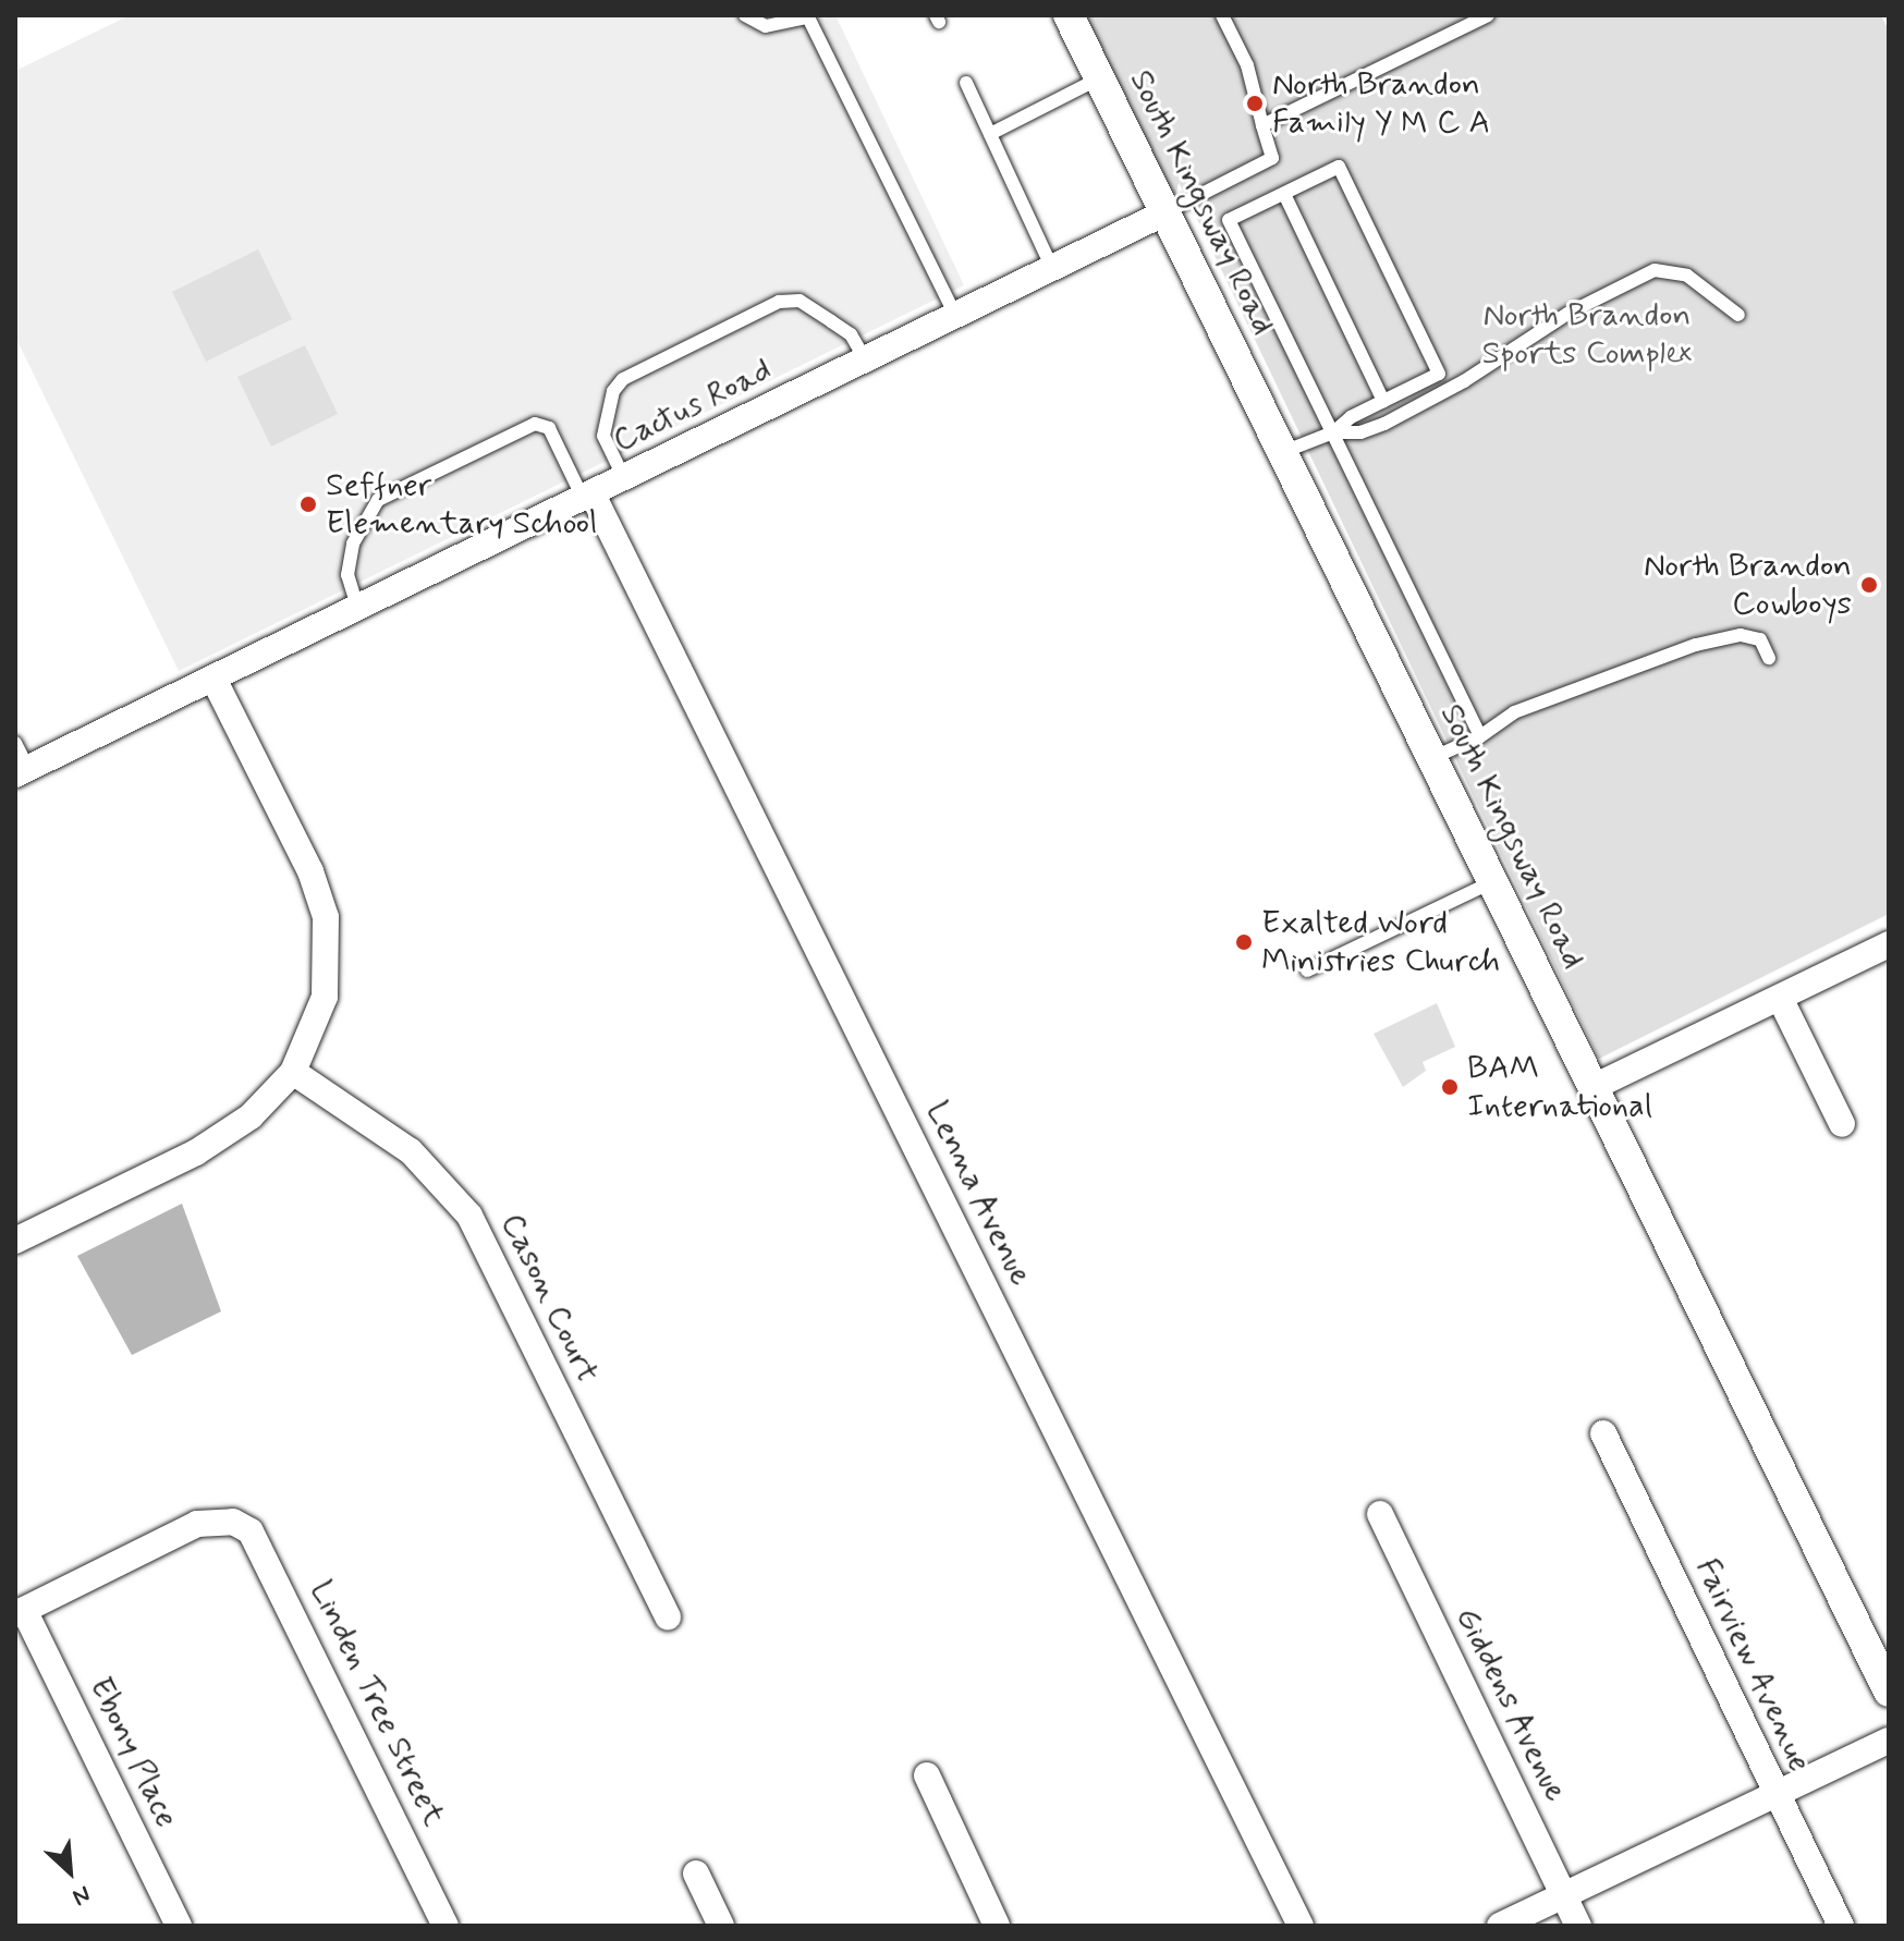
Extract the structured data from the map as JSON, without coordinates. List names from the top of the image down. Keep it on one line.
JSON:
{"streets":{"street":["South Kingsway Road","Cactus Road","Lenna Avenue","Cason Court","Fairview Avenue","Linden Tree Street","Giddens Avenue","Ebony Place"]},"crossings":[["South Kingsway Road","Cactus Road"],["Cactus Road","Lenna Avenue"],["Linden Tree Street","Ebony Place"]],"parks":["North Brandon Sports Complex"],"places":["North Brandon Family Y M C A","Seffner Elementary School","North Brandon Cowboys","Exalted Word Ministries Church","BAM International"],"north":"bottom right"}
